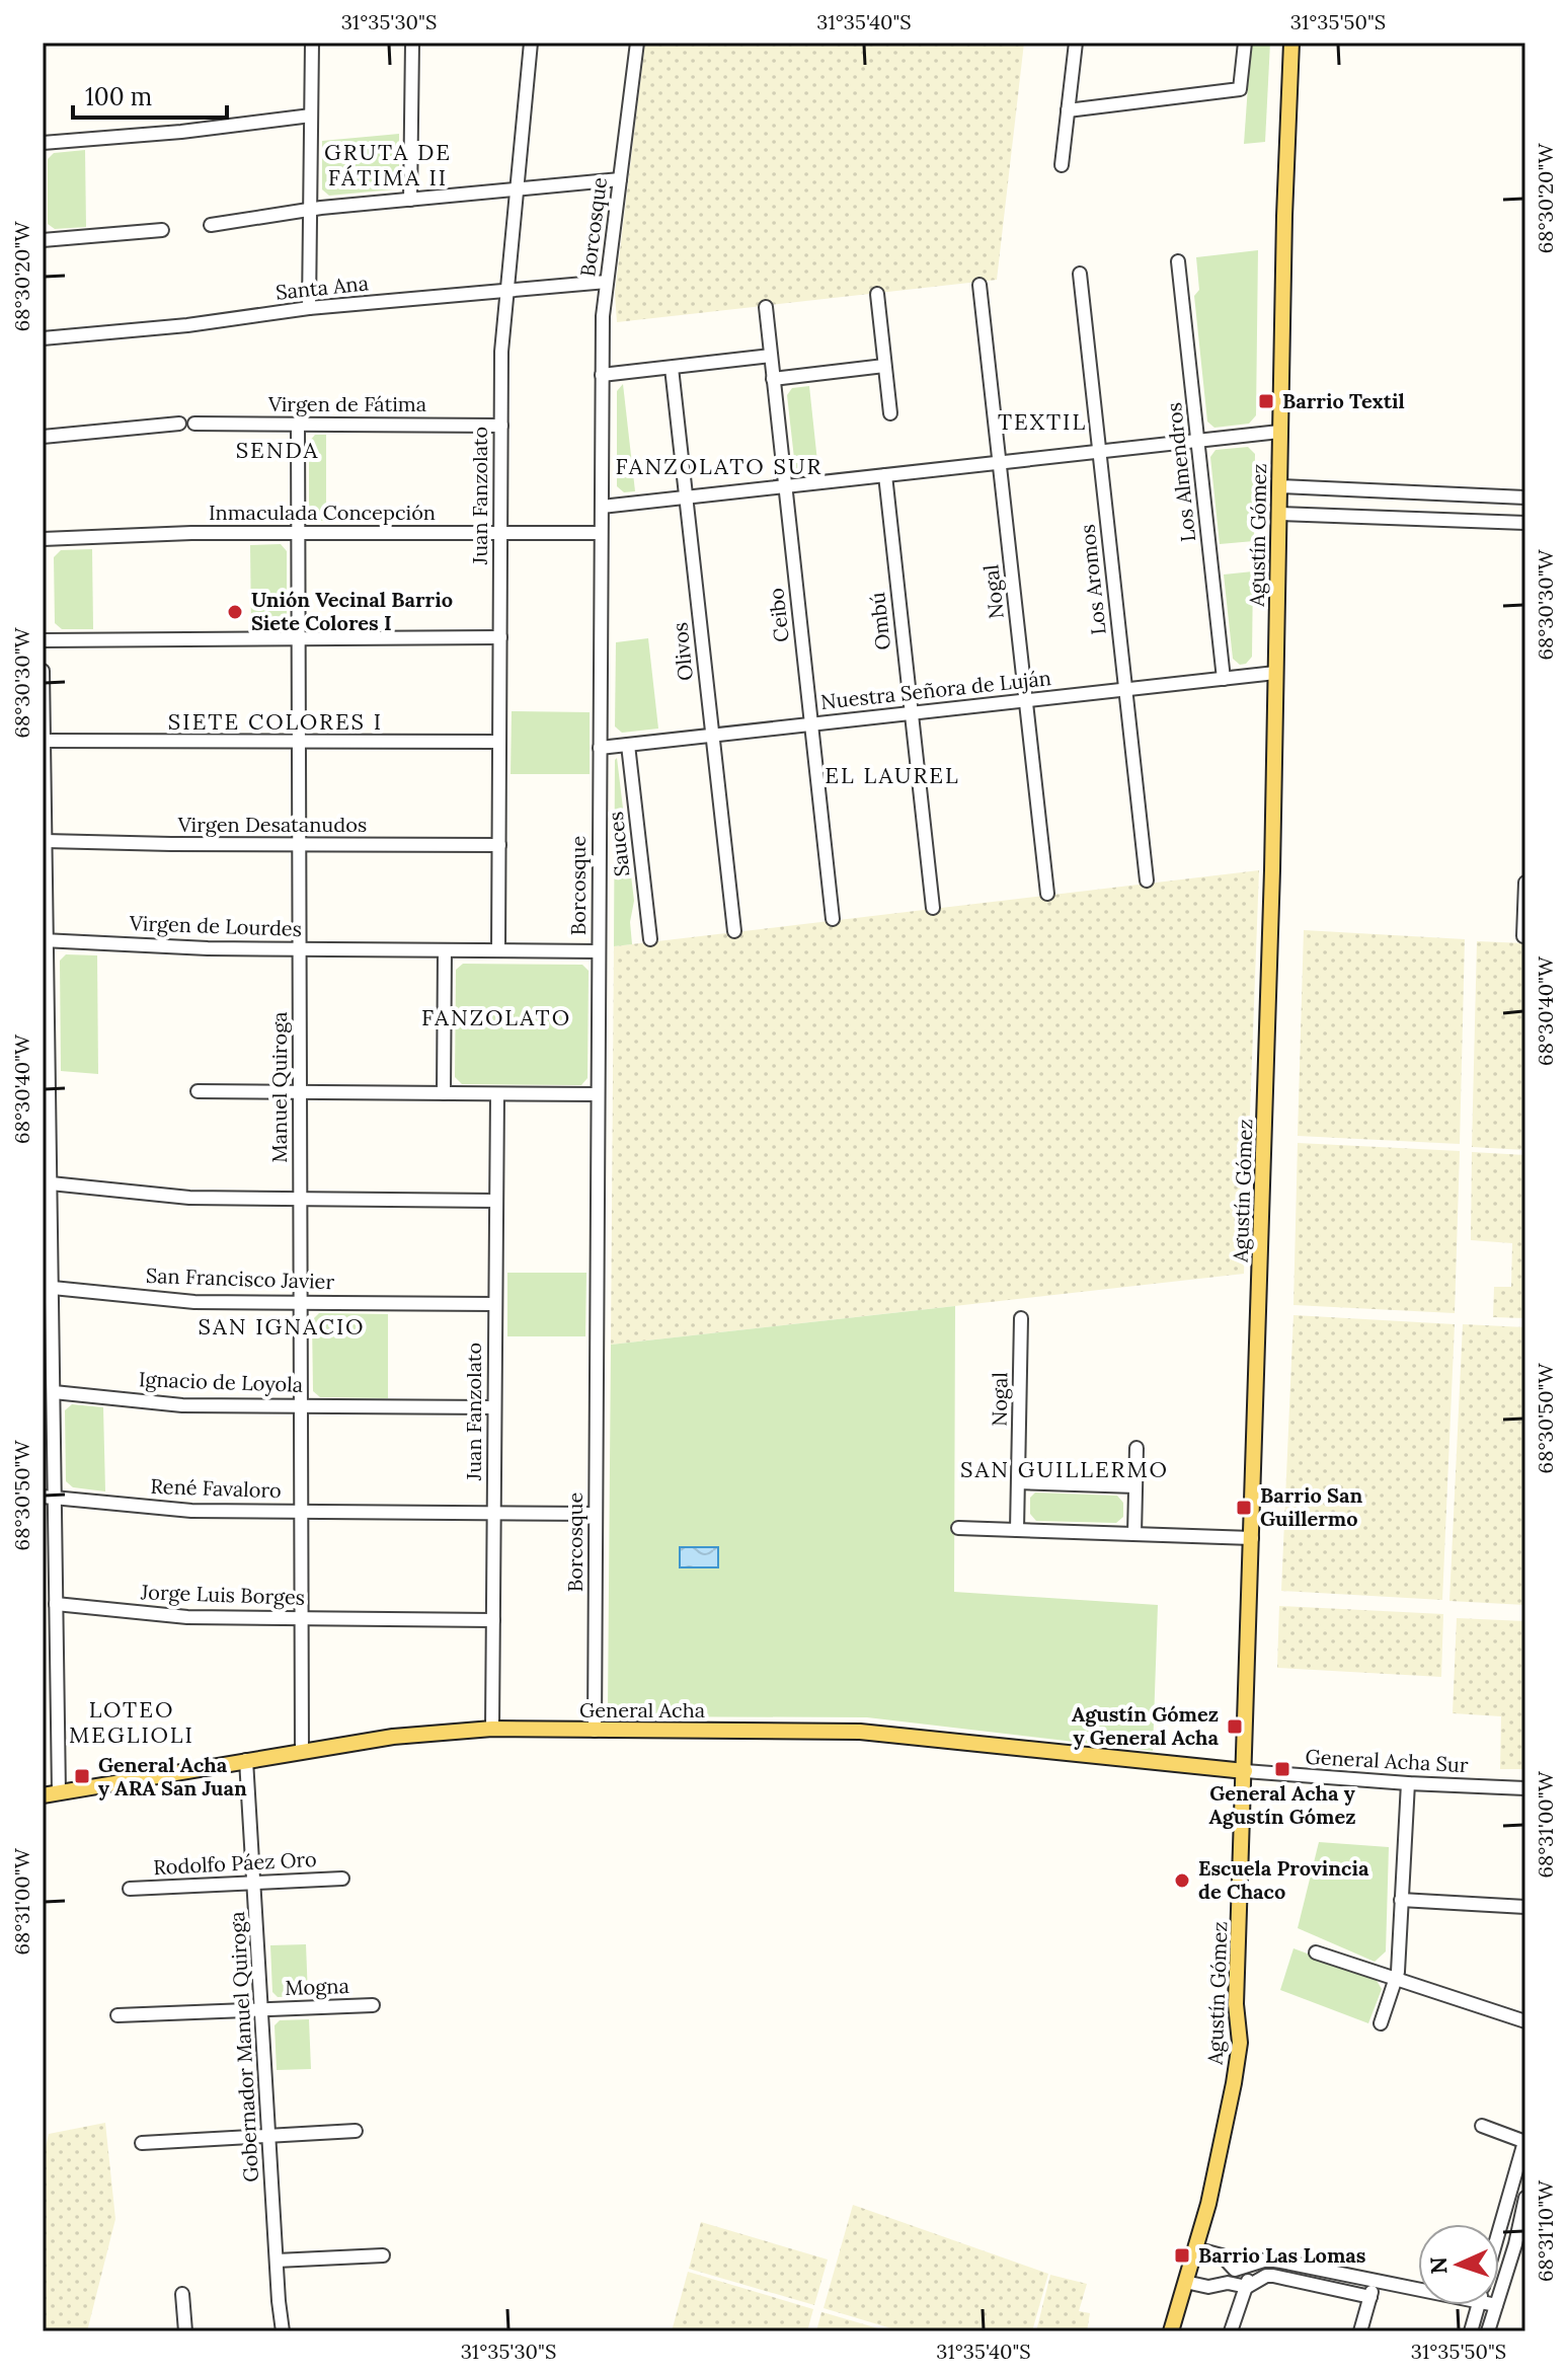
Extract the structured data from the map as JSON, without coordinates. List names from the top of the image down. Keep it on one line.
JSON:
{"streets":{"main road":["Agustín Gómez","General Acha"],"street":["Borcosque","Santa Ana","Virgen de Fátima","Los Almendros","Juan Fanzolato","Inmaculada Concepción","Los Aromos","Nogal","Ceibo","Ombú","Olivos","Nuestra Señora de Luján","Virgen Desatanudos","Sauces","Virgen de Lourdes","Manuel Quiroga","San Francisco Javier","Ignacio de Loyola","René Favaloro","Jorge Luis Borges","General Acha Sur","Rodolfo Páez Oro","Mogna","Gobernador Manuel Quiroga"]},"crossings":[["Borcosque","Santa Ana"],["Borcosque","Inmaculada Concepción"],["Borcosque","Nuestra Señora de Luján"],["Borcosque","Virgen de Lourdes"],["Borcosque","René Favaloro"],["Borcosque","General Acha"],["Santa Ana","Juan Fanzolato"],["Virgen de Fátima","Juan Fanzolato"],["Virgen de Fátima","Manuel Quiroga"],["Los Almendros","Nuestra Señora de Luján"],["Juan Fanzolato","Inmaculada Concepción"],["Juan Fanzolato","Virgen Desatanudos"],["Juan Fanzolato","Virgen de Lourdes"],["Juan Fanzolato","San Francisco Javier"],["Juan Fanzolato","Ignacio de Loyola"],["Juan Fanzolato","René Favaloro"],["Juan Fanzolato","Jorge Luis Borges"],["Juan Fanzolato","General Acha"],["Inmaculada Concepción","Manuel Quiroga"],["Agustín Gómez","Nuestra Señora de Luján"],["Agustín Gómez","General Acha"],["Agustín Gómez","General Acha Sur"],["Los Aromos","Nuestra Señora de Luján"],["Nogal","Nuestra Señora de Luján"],["Ceibo","Nuestra Señora de Luján"],["Ombú","Nuestra Señora de Luján"],["Olivos","Nuestra Señora de Luján"],["Nuestra Señora de Luján","Sauces"],["Virgen Desatanudos","Manuel Quiroga"],["Virgen de Lourdes","Manuel Quiroga"],["Manuel Quiroga","San Francisco Javier"],["Manuel Quiroga","Ignacio de Loyola"],["Manuel Quiroga","René Favaloro"],["Manuel Quiroga","Jorge Luis Borges"],["Manuel Quiroga","General Acha"],["General Acha","General Acha Sur"],["General Acha","Gobernador Manuel Quiroga"],["Rodolfo Páez Oro","Gobernador Manuel Quiroga"],["Mogna","Gobernador Manuel Quiroga"]],"districts":["GRUTA DE FÁTIMA II","TEXTIL","SENDA","FANZOLATO SUR","SIETE COLORES I","EL LAUREL","FANZOLATO","SAN IGNACIO","SAN GUILLERMO","LOTEO MEGLIOLI"],"places":{"transit":["Barrio Textil","Barrio San Guillermo","Agustín Gómez y General Acha","General Acha y Agustín Gómez","General Acha y ARA San Juan","Barrio Las Lomas"],"other":["Unión Vecinal Barrio Siete Colores I","Escuela Provincia de Chaco"]},"scale_bar":"100 m","north":"left","coordinates":["31°35'30\"S","31°35'40\"S","31°35'50\"S","68°30'20\"W","68°30'30\"W","68°30'40\"W","68°30'50\"W","68°31'00\"W","68°31'10\"W"]}
